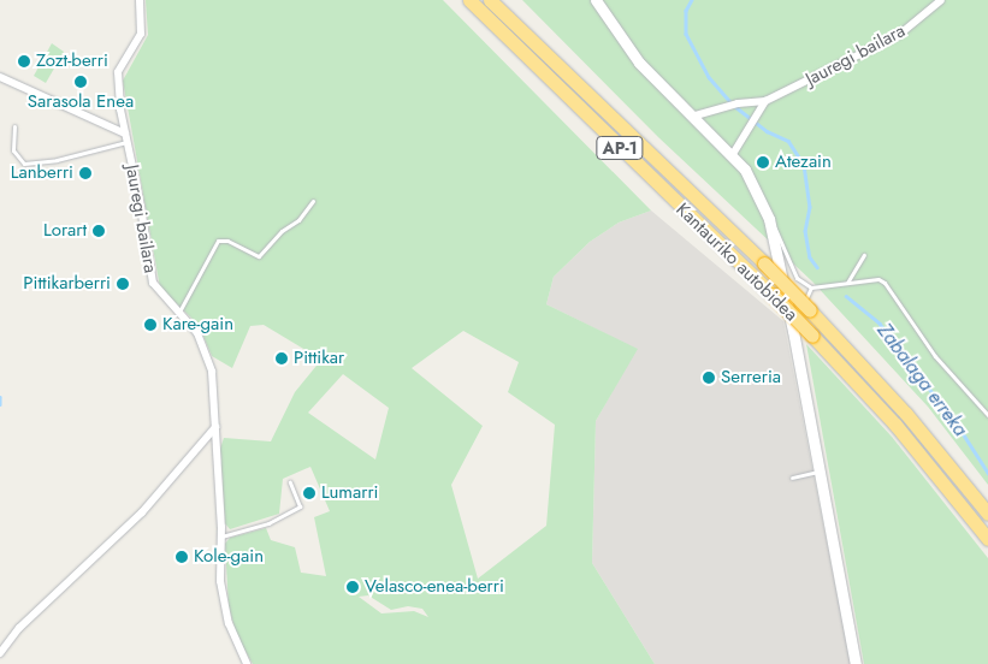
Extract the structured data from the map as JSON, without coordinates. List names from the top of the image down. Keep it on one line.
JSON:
{"streets":{"highway":["AP-1","Kantauriko autobidea"],"street":["Jauregi bailara"]},"water":["Zabalaga erreka"],"places":["Zozt-berri","Sarasola Enea","Atezain","Lanberri","Lorart","Pittikarberri","Kare-gain","Pittikar","Serreria","Lumarri","Kole-gain","Velasco-enea-berri"]}
